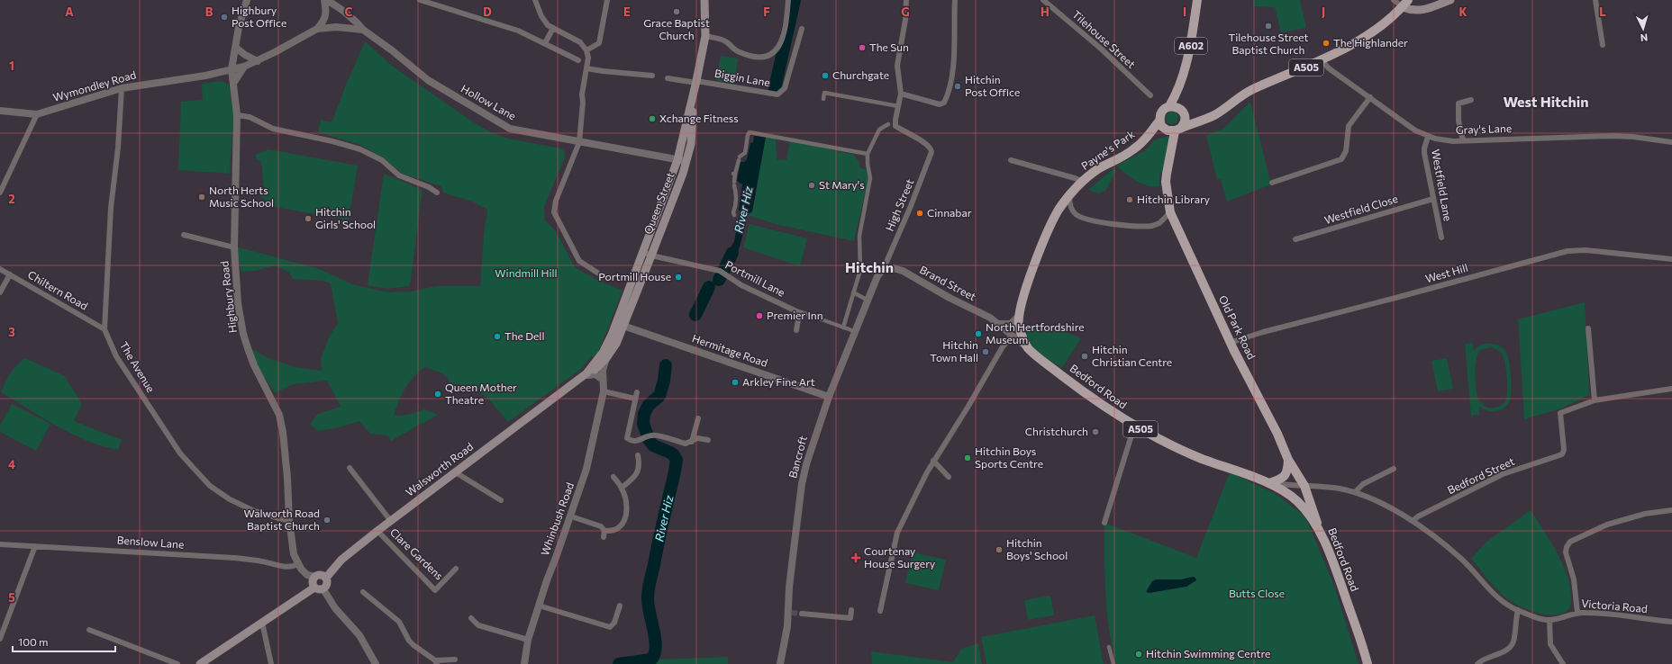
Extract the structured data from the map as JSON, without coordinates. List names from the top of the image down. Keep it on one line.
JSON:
{"streets":{"main road":["A602","A505","Payne's Park","Queen Street","Old Park Road","Bedford Road","Walsworth Road"],"street":["Tilehouse Street","Biggin Lane","Wymondley Road","Hollow Lane","Gray's Lane","Westfield Lane","High Street","Westfield Close","West Hill","Portmill Lane","Brand Street","Chiltern Road","Highbury Road","Hermitage Road","The Avenue","Bancroft","Bedford Street","Whinbush Road","Benslow Lane","Clare Gardens","Victoria Road"]},"crossings":[["A602","A505"],["A602","Payne's Park"],["A602","Old Park Road"],["A505","Gray's Lane"],["A505","Payne's Park"],["A505","Old Park Road"],["Biggin Lane","Queen Street"],["Wymondley Road","Highbury Road"],["Wymondley Road","The Avenue"],["Hollow Lane","Queen Street"],["Gray's Lane","Westfield Lane"],["Payne's Park","Old Park Road"],["Payne's Park","Bedford Road"],["Westfield Lane","Westfield Close"],["Queen Street","Portmill Lane"],["Queen Street","Hermitage Road"],["Queen Street","Walsworth Road"],["High Street","Brand Street"],["High Street","Bancroft"],["West Hill","Old Park Road"],["Portmill Lane","Bancroft"],["Brand Street","Bedford Road"],["Brand Street","Bancroft"],["Chiltern Road","The Avenue"],["Highbury Road","The Avenue"],["Highbury Road","Benslow Lane"],["Old Park Road","Bedford Road"],["Hermitage Road","Bancroft"],["Hermitage Road","Walsworth Road"],["Bedford Road","Bedford Street"],["Bedford Road","Victoria Road"],["Walsworth Road","Whinbush Road"],["Walsworth Road","Clare Gardens"]],"districts":["West Hitchin","Hitchin"],"water":["River Hiz"],"parks":["Windmill Hill","Butts Close"],"places":{"other":["Grace Baptist Church","Highbury Post Office","Tilehouse Street Baptist Church","The Highlander","The Sun","Churchgate","Hitchin Post Office","Xchange Fitness","St Mary's","North Herts Music School","Hitchin Library","Cinnabar","Hitchin Girls' School","Portmill House","Premier Inn","North Hertfordshire Museum","The Dell","Hitchin Town Hall","Hitchin Christian Centre","Arkley Fine Art","Queen Mother Theatre","Christchurch","Hitchin Boys Sports Centre","Walworth Road Baptist Church","Hitchin Boys' School","Hitchin Swimming Centre"],"health":["Courtenay House Surgery"]},"scale_bar":"100 m","north":"bottom","grid":{"columns":["A","B","C","D","E","F","G","H","I","J","K","L"],"rows":["1","2","3","4","5"]}}
